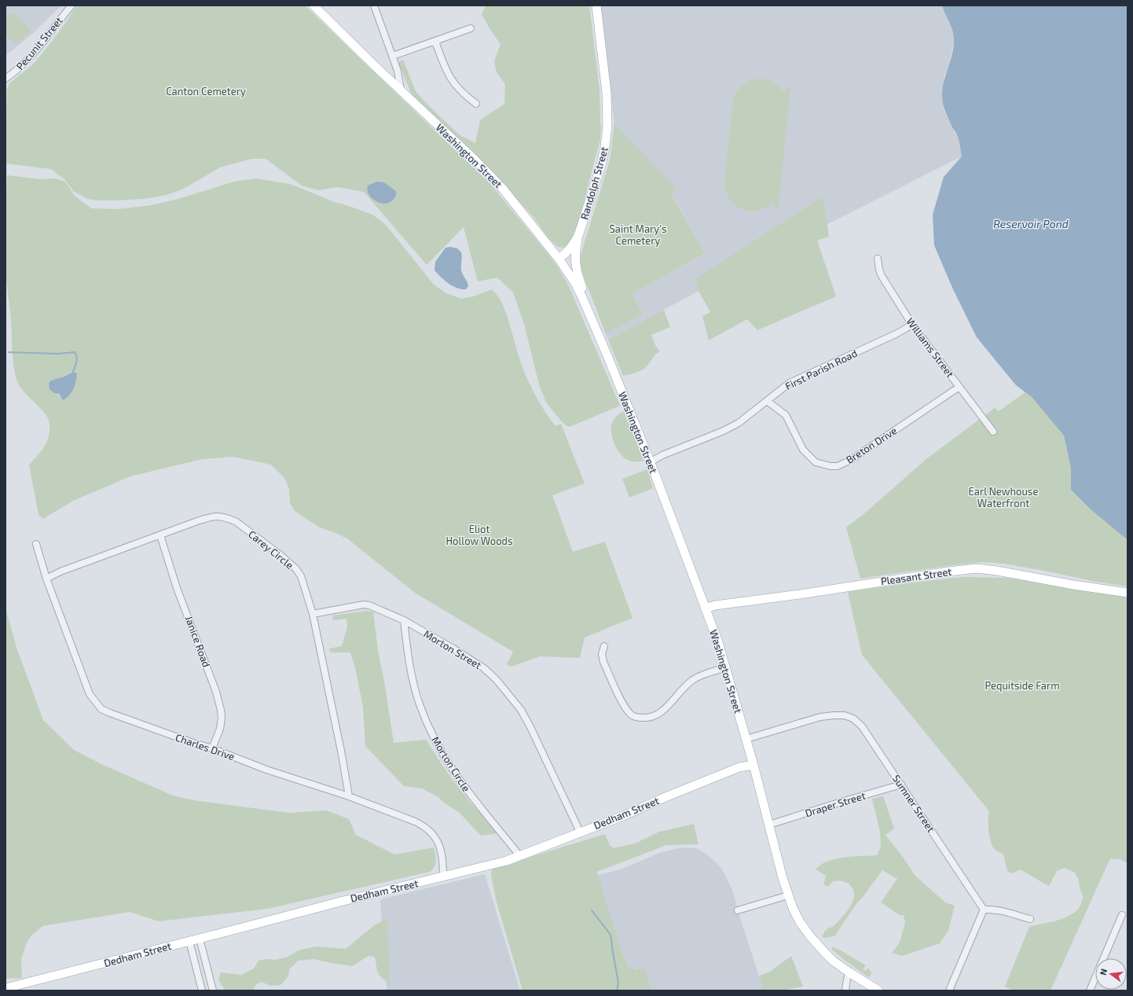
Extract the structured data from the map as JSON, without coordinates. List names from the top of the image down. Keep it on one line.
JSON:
{"streets":{"main road":["Washington Street","Randolph Street","Pleasant Street","Dedham Street"],"street":["Pecunit Street","Williams Street","First Parish Road","Breton Drive","Carey Circle","Janice Road","Morton Street","Charles Drive","Morton Circle","Sumner Street","Draper Street"]},"crossings":[["Washington Street","Randolph Street"],["Washington Street","First Parish Road"],["Washington Street","Pleasant Street"],["Washington Street","Sumner Street"],["Washington Street","Draper Street"],["Washington Street","Dedham Street"],["Williams Street","First Parish Road"],["Williams Street","Breton Drive"],["First Parish Road","Breton Drive"],["Carey Circle","Janice Road"],["Carey Circle","Morton Street"],["Carey Circle","Charles Drive"],["Janice Road","Charles Drive"],["Morton Street","Morton Circle"],["Morton Street","Dedham Street"],["Charles Drive","Dedham Street"],["Morton Circle","Dedham Street"],["Sumner Street","Draper Street"]],"water":["Reservoir Pond"],"parks":["Canton Cemetery","Saint Mary's Cemetery","Earl Newhouse Waterfront","Eliot Hollow Woods","Pequitside Farm"],"north":"left"}
